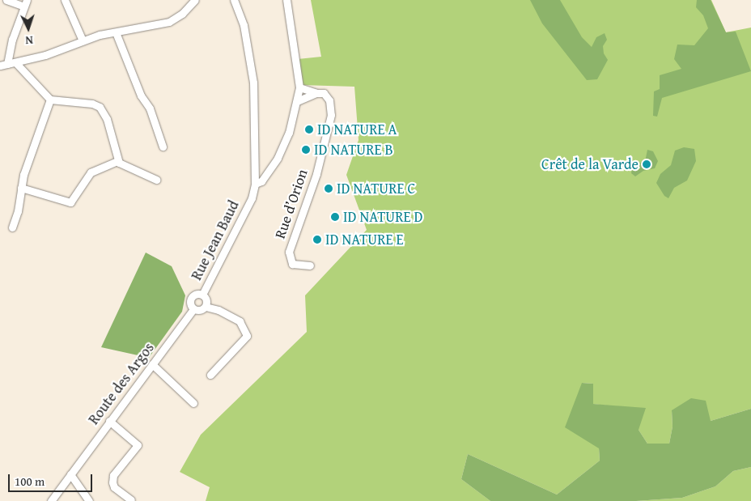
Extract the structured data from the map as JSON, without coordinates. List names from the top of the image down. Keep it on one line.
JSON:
{"streets":{"street":["Rue d’Orion","Rue Jean Baud","Route des Argos"]},"crossings":[["Rue Jean Baud","Route des Argos"]],"places":["ID NATURE A","ID NATURE B","Crêt de la Varde","ID NATURE C","ID NATURE D","ID NATURE E"],"scale_bar":"100 m","north":"bottom"}
